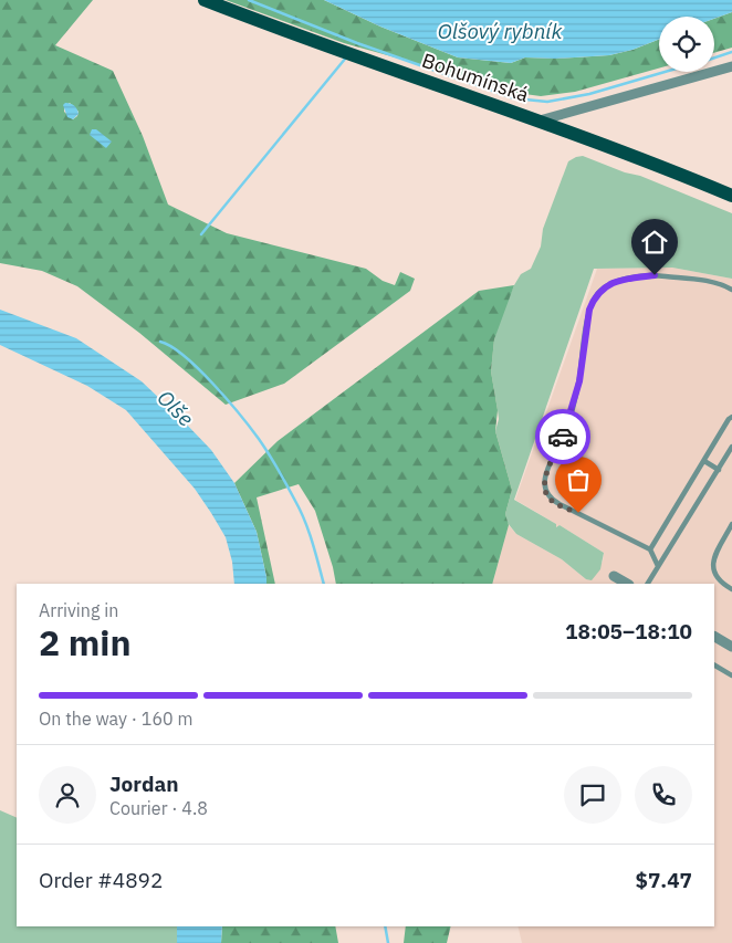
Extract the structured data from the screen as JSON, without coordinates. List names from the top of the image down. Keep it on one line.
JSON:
{"streets":{"main road":["Bohumínská"]},"water":["Olšový rybník","Olše"],"page":{"heading":["2 min","Arriving in","18:05–18:10"],"panel":["Jordan","Courier · 4.8","Order #4892","$7.47"],"bar":"On the way · 160 m"}}
